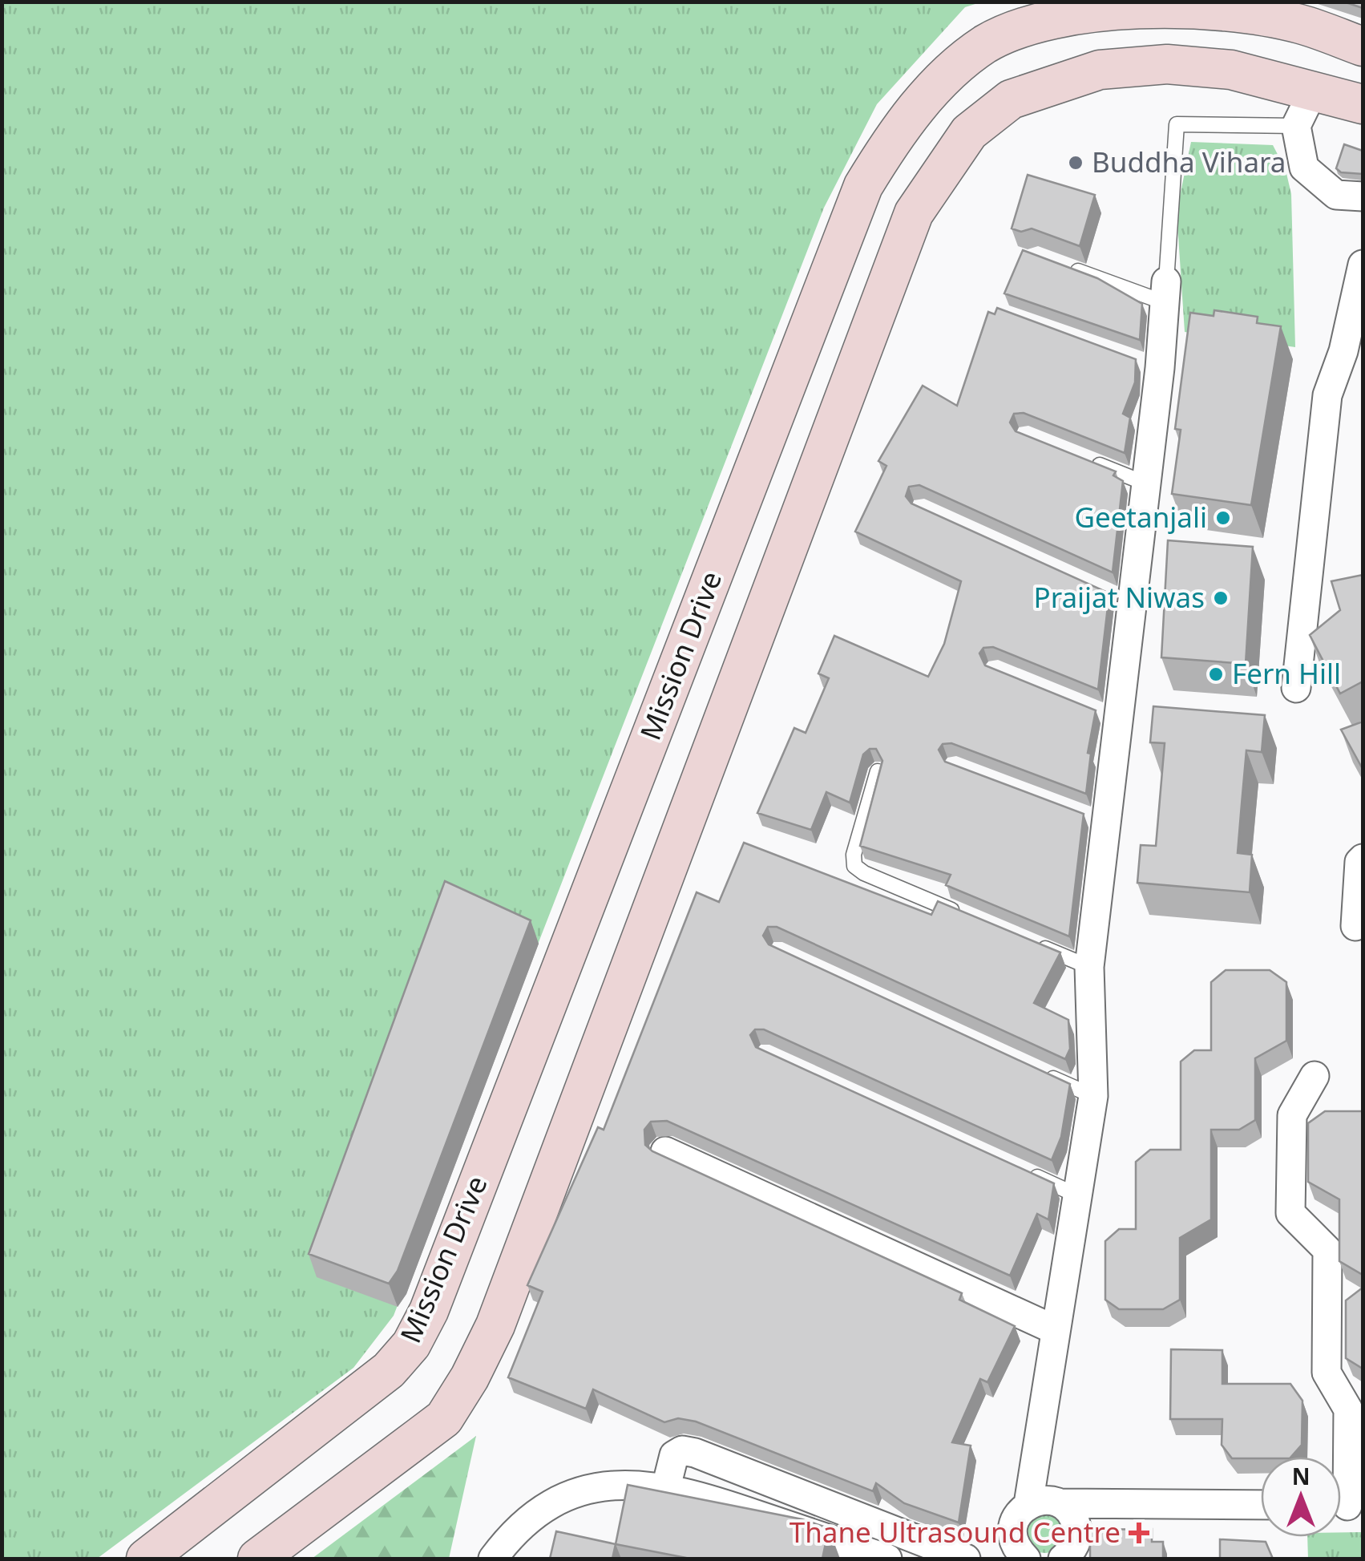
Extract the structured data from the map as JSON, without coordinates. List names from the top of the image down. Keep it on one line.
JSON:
{"streets":{"street":["Mission Drive"]},"places":{"other":["Buddha Vihara","Geetanjali","Praijat Niwas","Fern Hill"],"health":["Thane Ultrasound Centre"]},"north":"top"}
